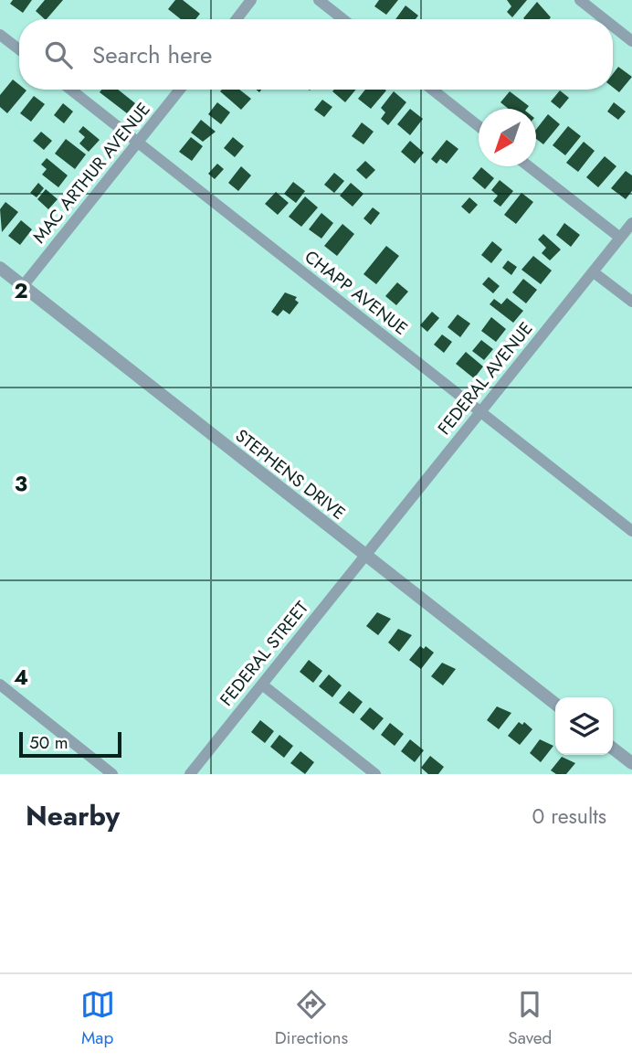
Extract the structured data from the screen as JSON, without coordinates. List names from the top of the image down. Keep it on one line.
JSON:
{"streets":{"street":["MAC ARTHUR AVENUE","CHAPP AVENUE","FEDERAL AVENUE","STEPHENS DRIVE","FEDERAL STREET"]},"crossings":[["MAC ARTHUR AVENUE","CHAPP AVENUE"],["MAC ARTHUR AVENUE","STEPHENS DRIVE"],["CHAPP AVENUE","FEDERAL AVENUE"],["FEDERAL AVENUE","STEPHENS DRIVE"],["FEDERAL AVENUE","FEDERAL STREET"],["STEPHENS DRIVE","FEDERAL STREET"]],"scale_bar":"50 m","north":"bottom left","page":{"search":"Search here","scale":"50 m","heading":["Nearby","0 results"],"nav":["Map","Directions","Saved"]},"grid":{"rows":["2","3","4"]}}
